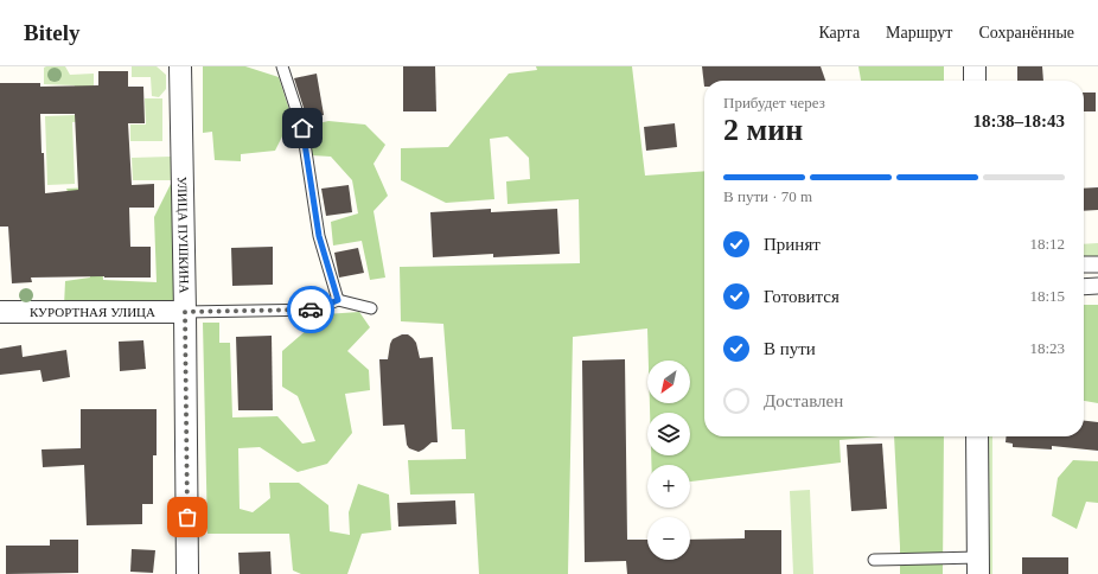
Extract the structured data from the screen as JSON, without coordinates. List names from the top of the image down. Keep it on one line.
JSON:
{"streets":{"street":["УЛИЦА ПУШКИНА","КУРОРТНАЯ УЛИЦА"]},"crossings":[["УЛИЦА ПУШКИНА","КУРОРТНАЯ УЛИЦА"]],"north":"bottom left","page":{"header":"Bitely","nav":["Карта","Маршрут","Сохранённые"],"heading":["2 мин","Прибудет через","18:38–18:43"],"bar":"В пути · 70 m","list":[["Принят","18:12"],["Готовится","18:15"],["В пути","18:23"],"Доставлен"],"map_buttons":["+","−"]}}
